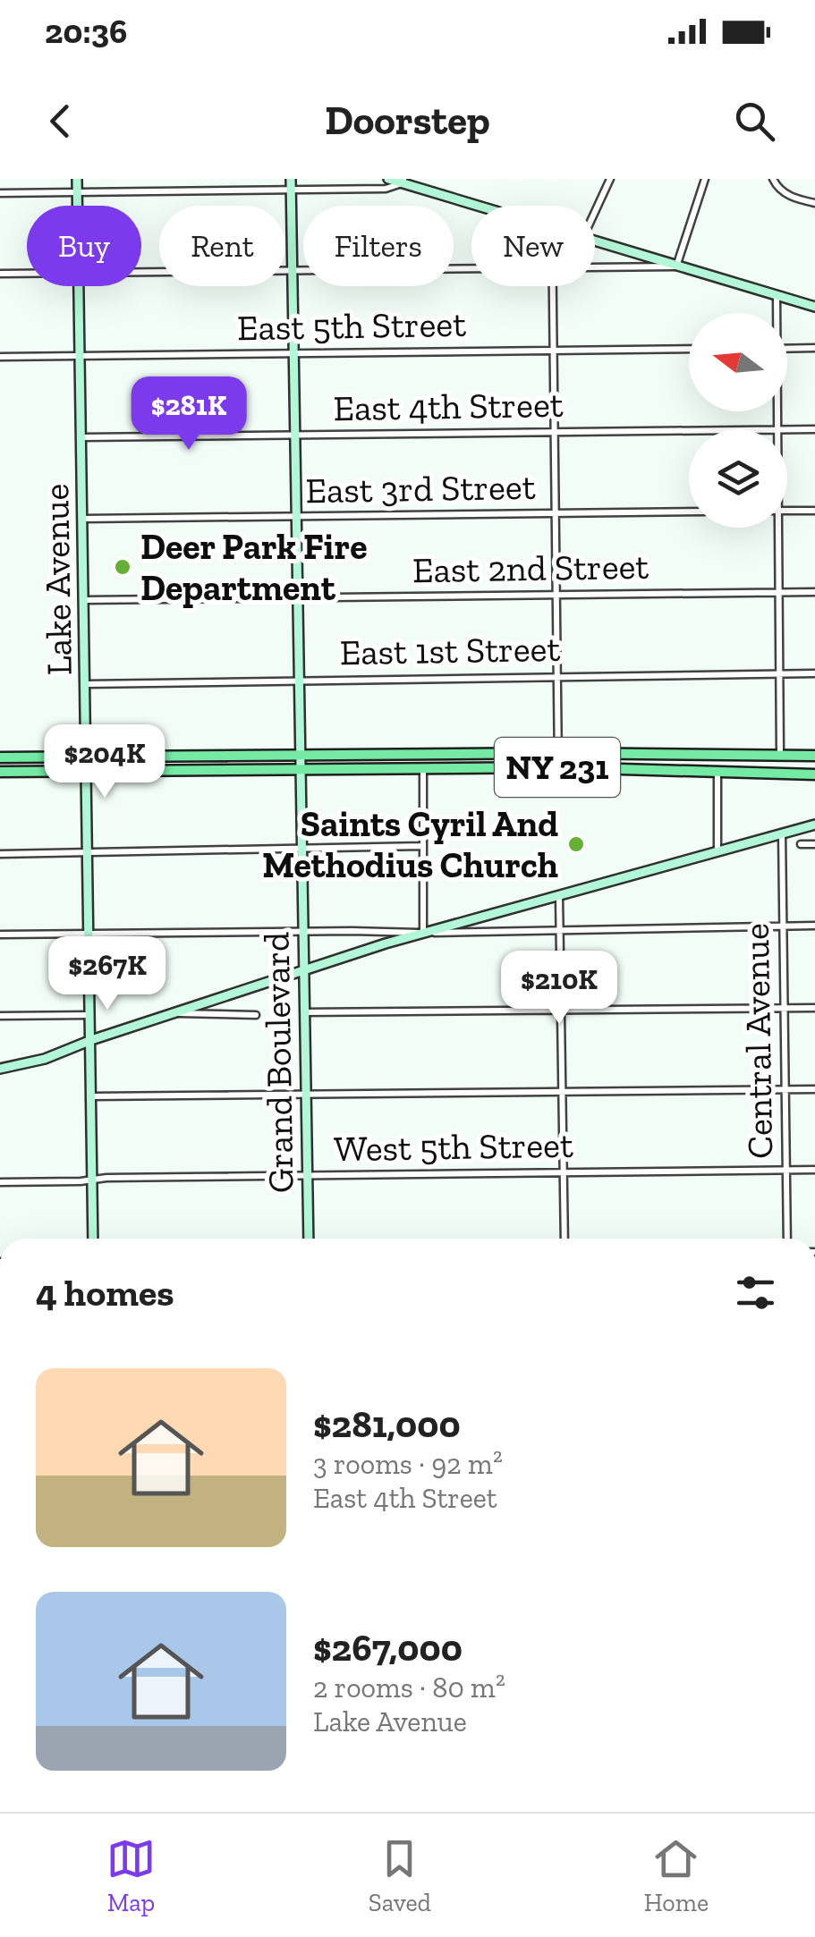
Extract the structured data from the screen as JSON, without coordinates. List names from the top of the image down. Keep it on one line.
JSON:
{"streets":{"main road":["NY 231"],"street":["East 5th Street","East 4th Street","East 3rd Street","East 2nd Street","Lake Avenue","East 1st Street","Central Avenue","Grand Boulevard","West 5th Street"]},"crossings":[["East 5th Street","Lake Avenue"],["East 5th Street","Grand Boulevard"],["East 4th Street","Lake Avenue"],["East 4th Street","Grand Boulevard"],["East 3rd Street","Lake Avenue"],["East 3rd Street","Grand Boulevard"],["East 2nd Street","Lake Avenue"],["East 2nd Street","Grand Boulevard"],["Lake Avenue","East 1st Street"],["Lake Avenue","NY 231"],["Lake Avenue","West 5th Street"],["East 1st Street","Grand Boulevard"],["NY 231","Grand Boulevard"],["Central Avenue","West 5th Street"],["Grand Boulevard","West 5th Street"]],"places":["Deer Park Fire Department","Saints Cyril And Methodius Church"],"north":"left","page":{"status":"20:36","header":"Doorstep","chip":["Buy","Rent","Filters","New"],"price":["$281K","$204K","$267K","$210K"],"heading":"4 homes","list":[{"name":"$281,000","note":"3 rooms · 92 m² · East 4th Street"},{"name":"$267,000","note":"2 rooms · 80 m² · Lake Avenue"}],"tabs":["Map","Saved","Home"]}}
